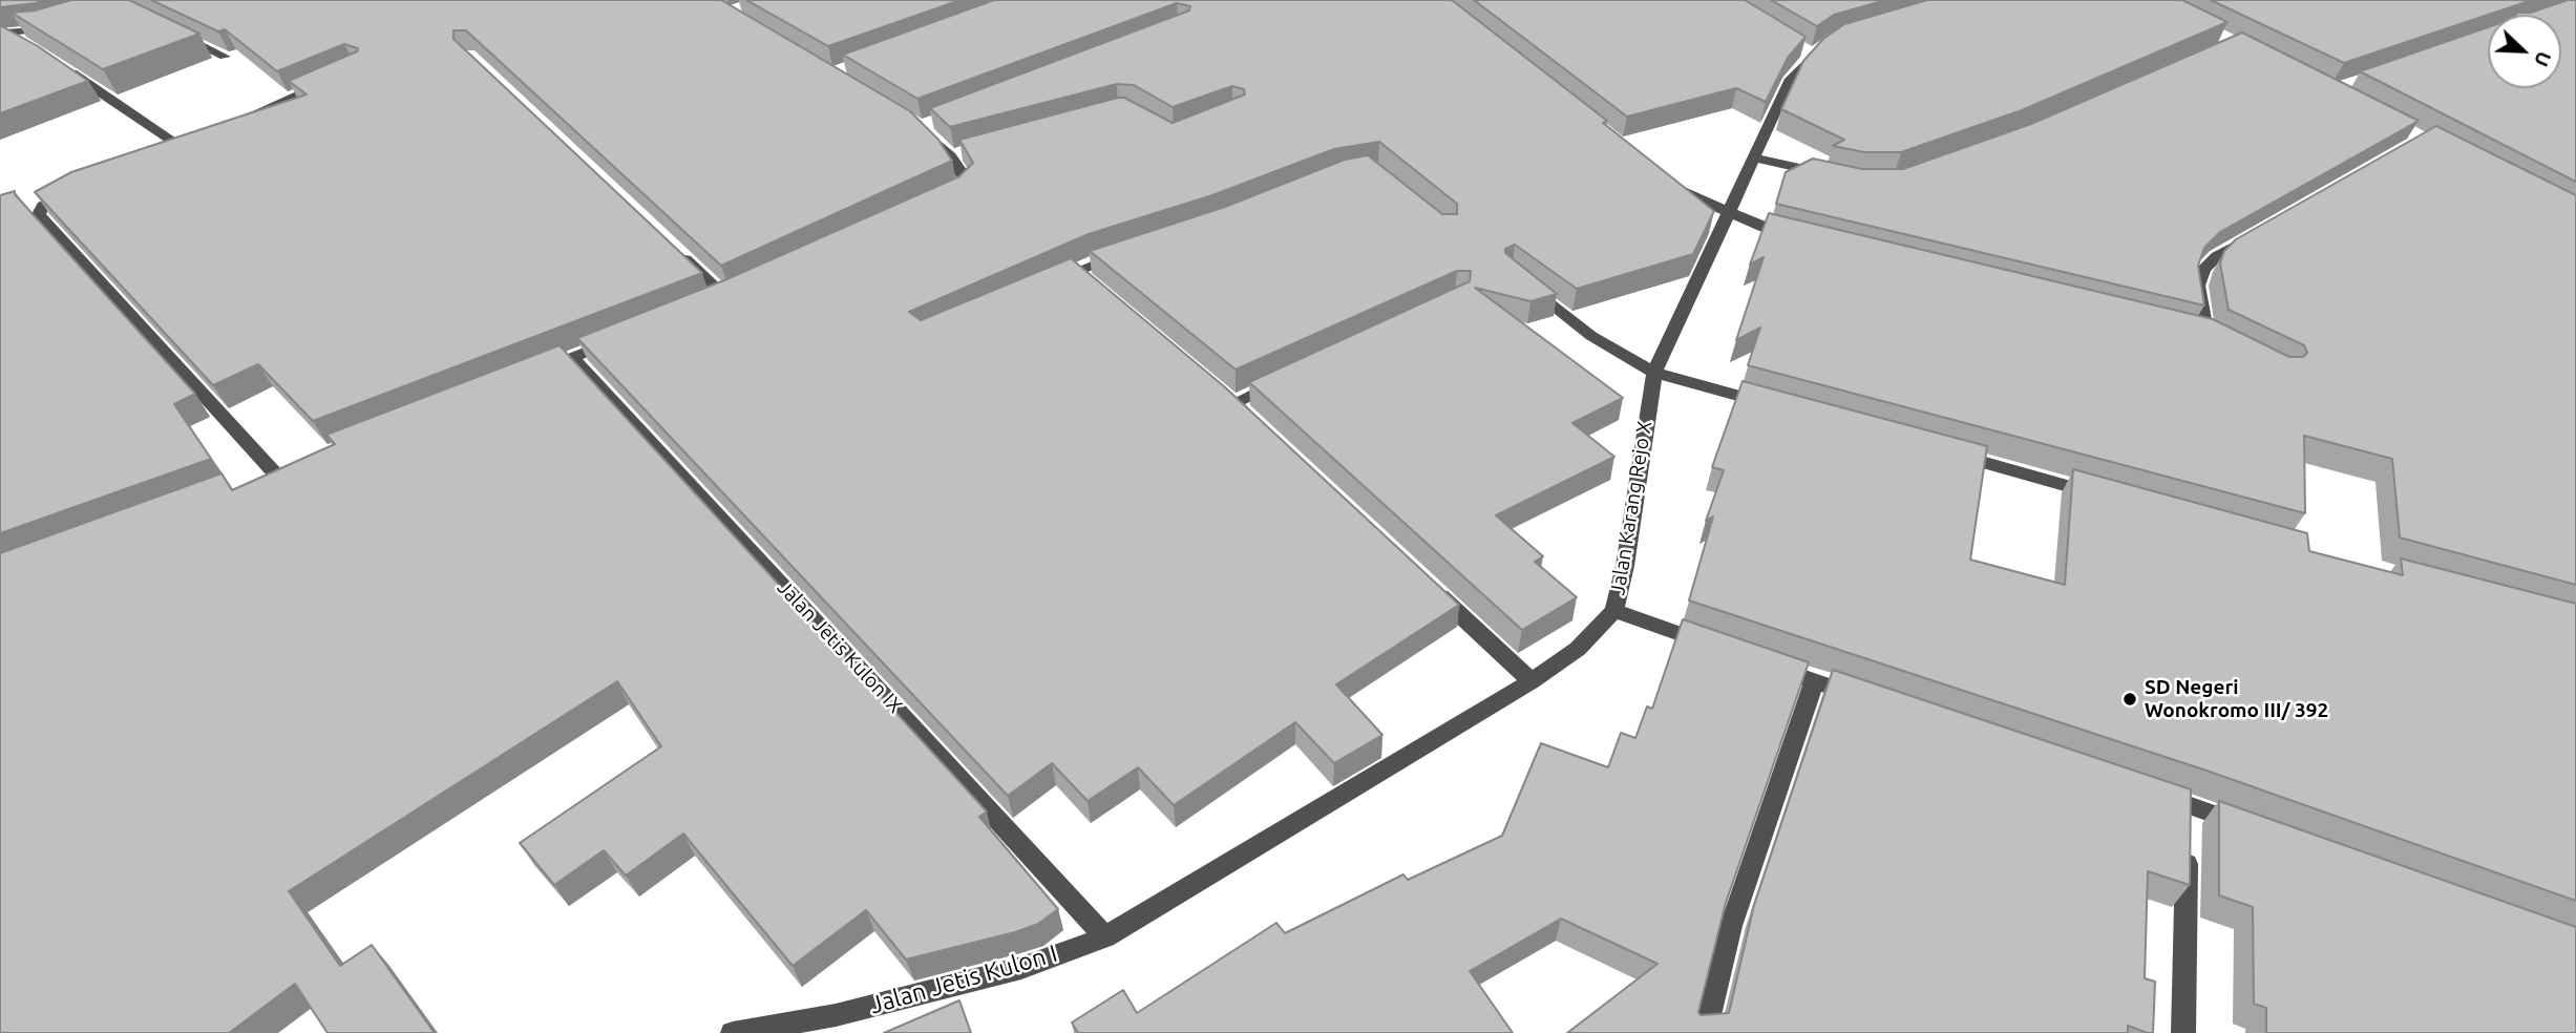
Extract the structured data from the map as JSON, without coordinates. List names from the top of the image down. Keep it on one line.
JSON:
{"streets":{"street":["Jalan Karang Rejo X","Jalan Jetis Kulon IX","Jalan Jetis Kulon I"]},"crossings":[["Jalan Karang Rejo X","Jalan Jetis Kulon IX"],["Jalan Karang Rejo X","Jalan Jetis Kulon I"],["Jalan Jetis Kulon IX","Jalan Jetis Kulon I"]],"places":["SD Negeri Wonokromo III/ 392"],"north":"bottom right"}
